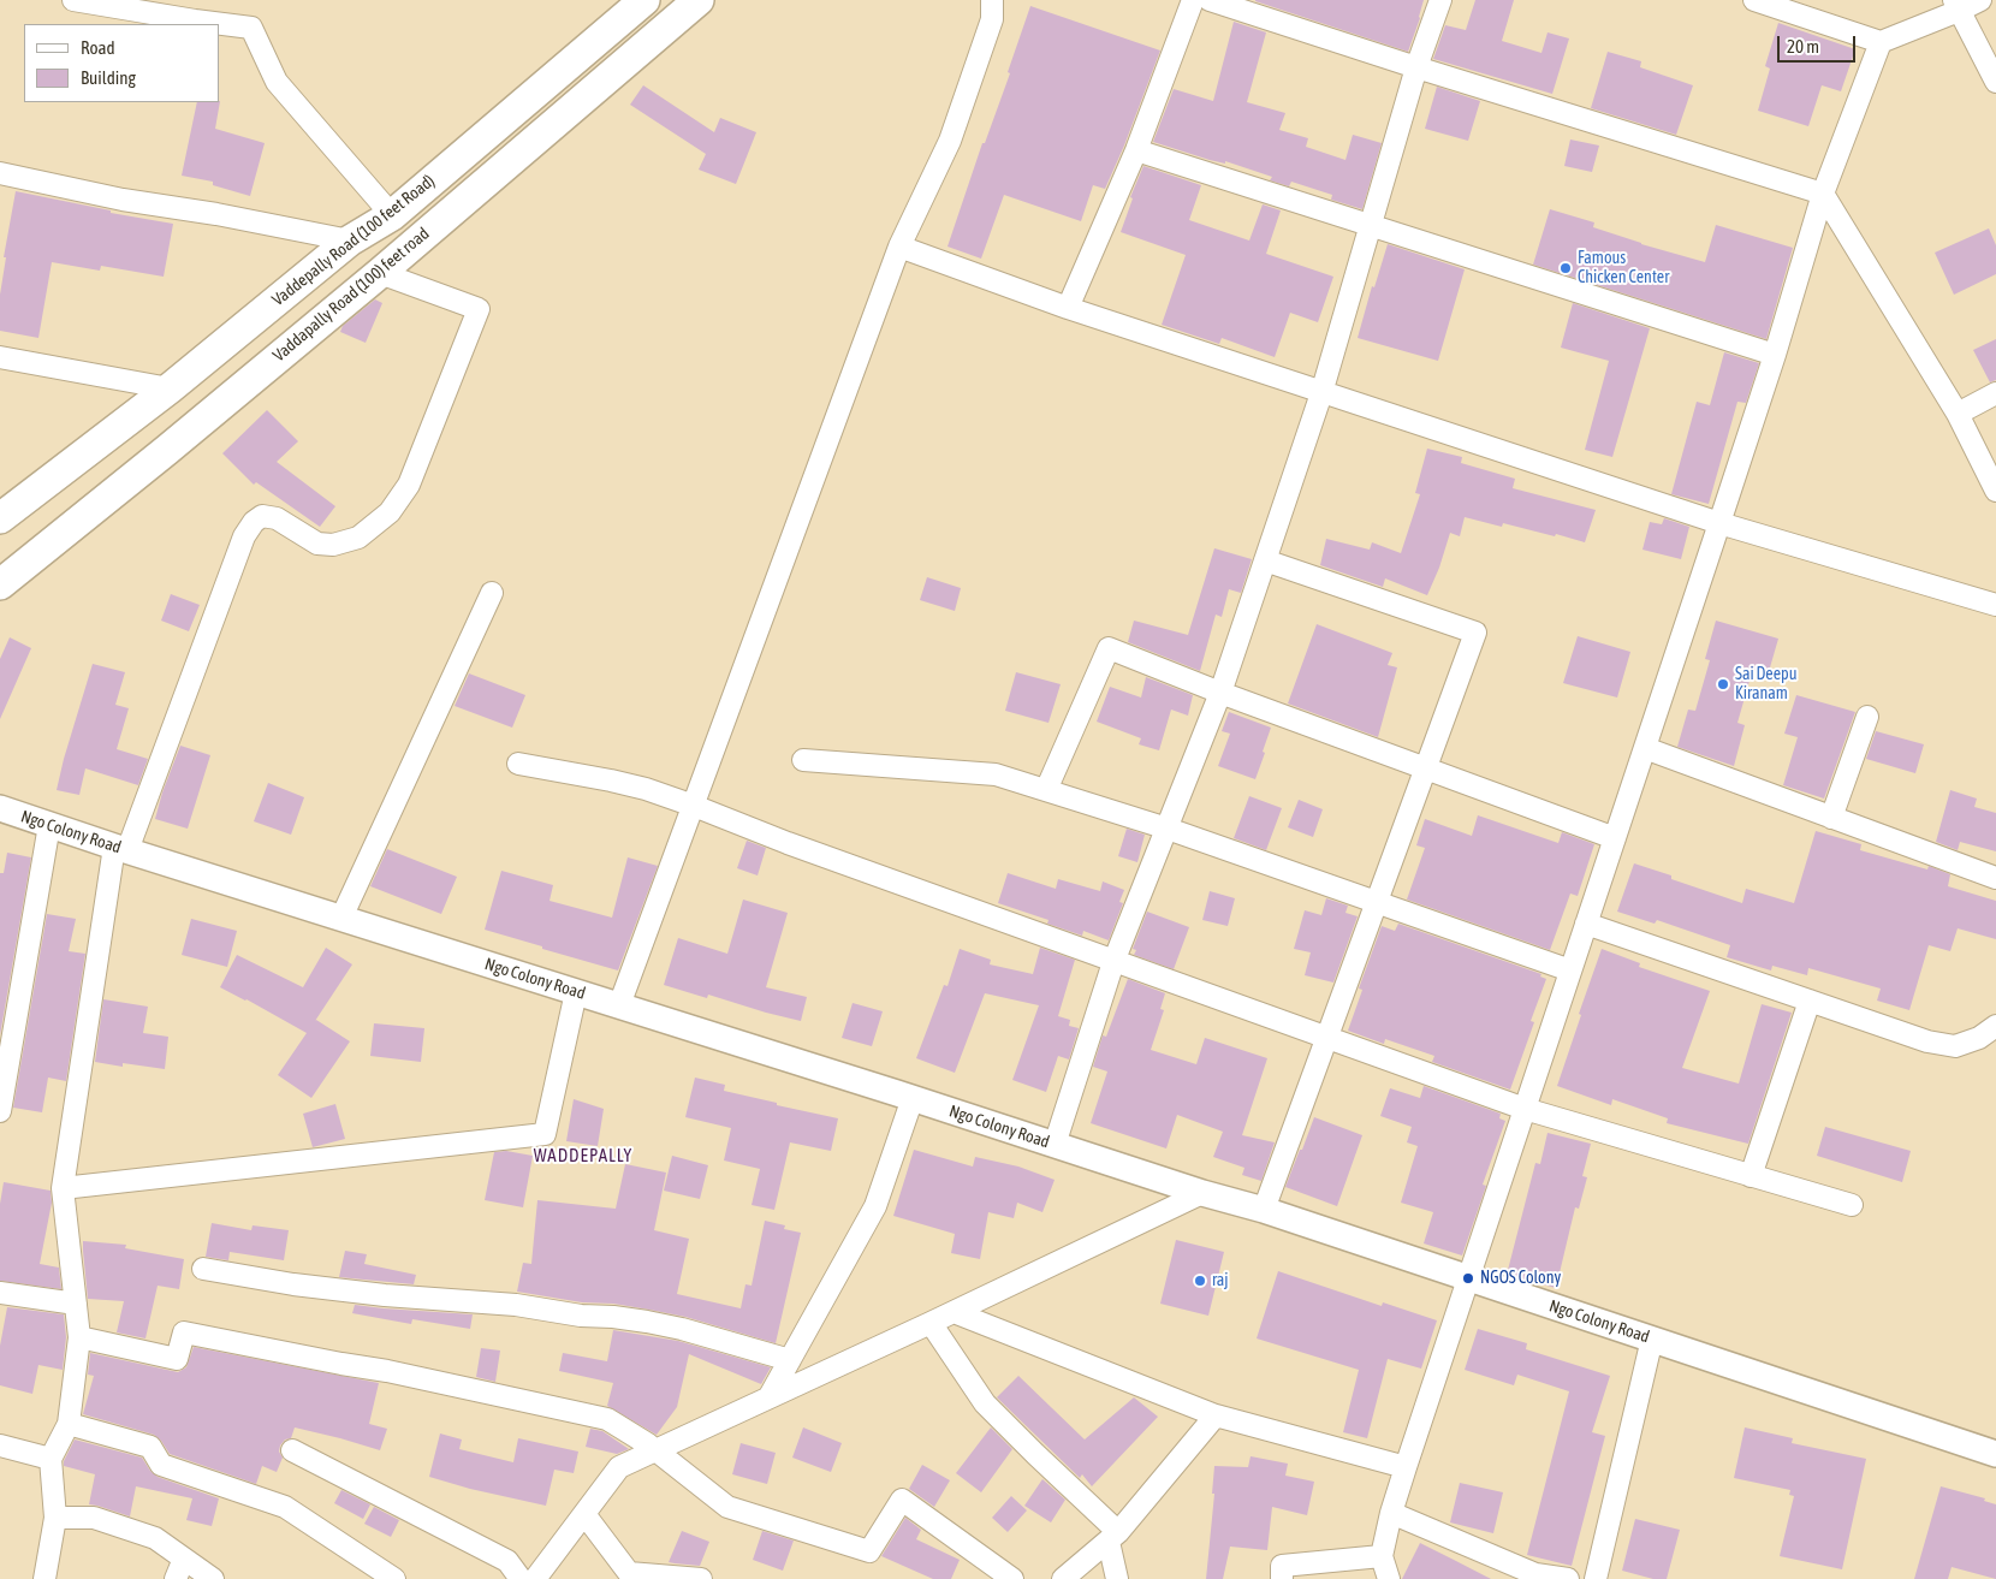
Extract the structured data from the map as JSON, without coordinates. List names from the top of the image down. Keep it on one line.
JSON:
{"streets":{"main road":["Vaddepally Road (100 feet Road)","Vaddapally Road (100) feet road"],"street":["Ngo Colony Road"]},"districts":["WADDEPALLY"],"places":["Famous Chicken Center","Sai Deepu Kiranam","NGOS Colony","raj"],"legend":["Road","Building"],"scale_bar":"20 m"}
